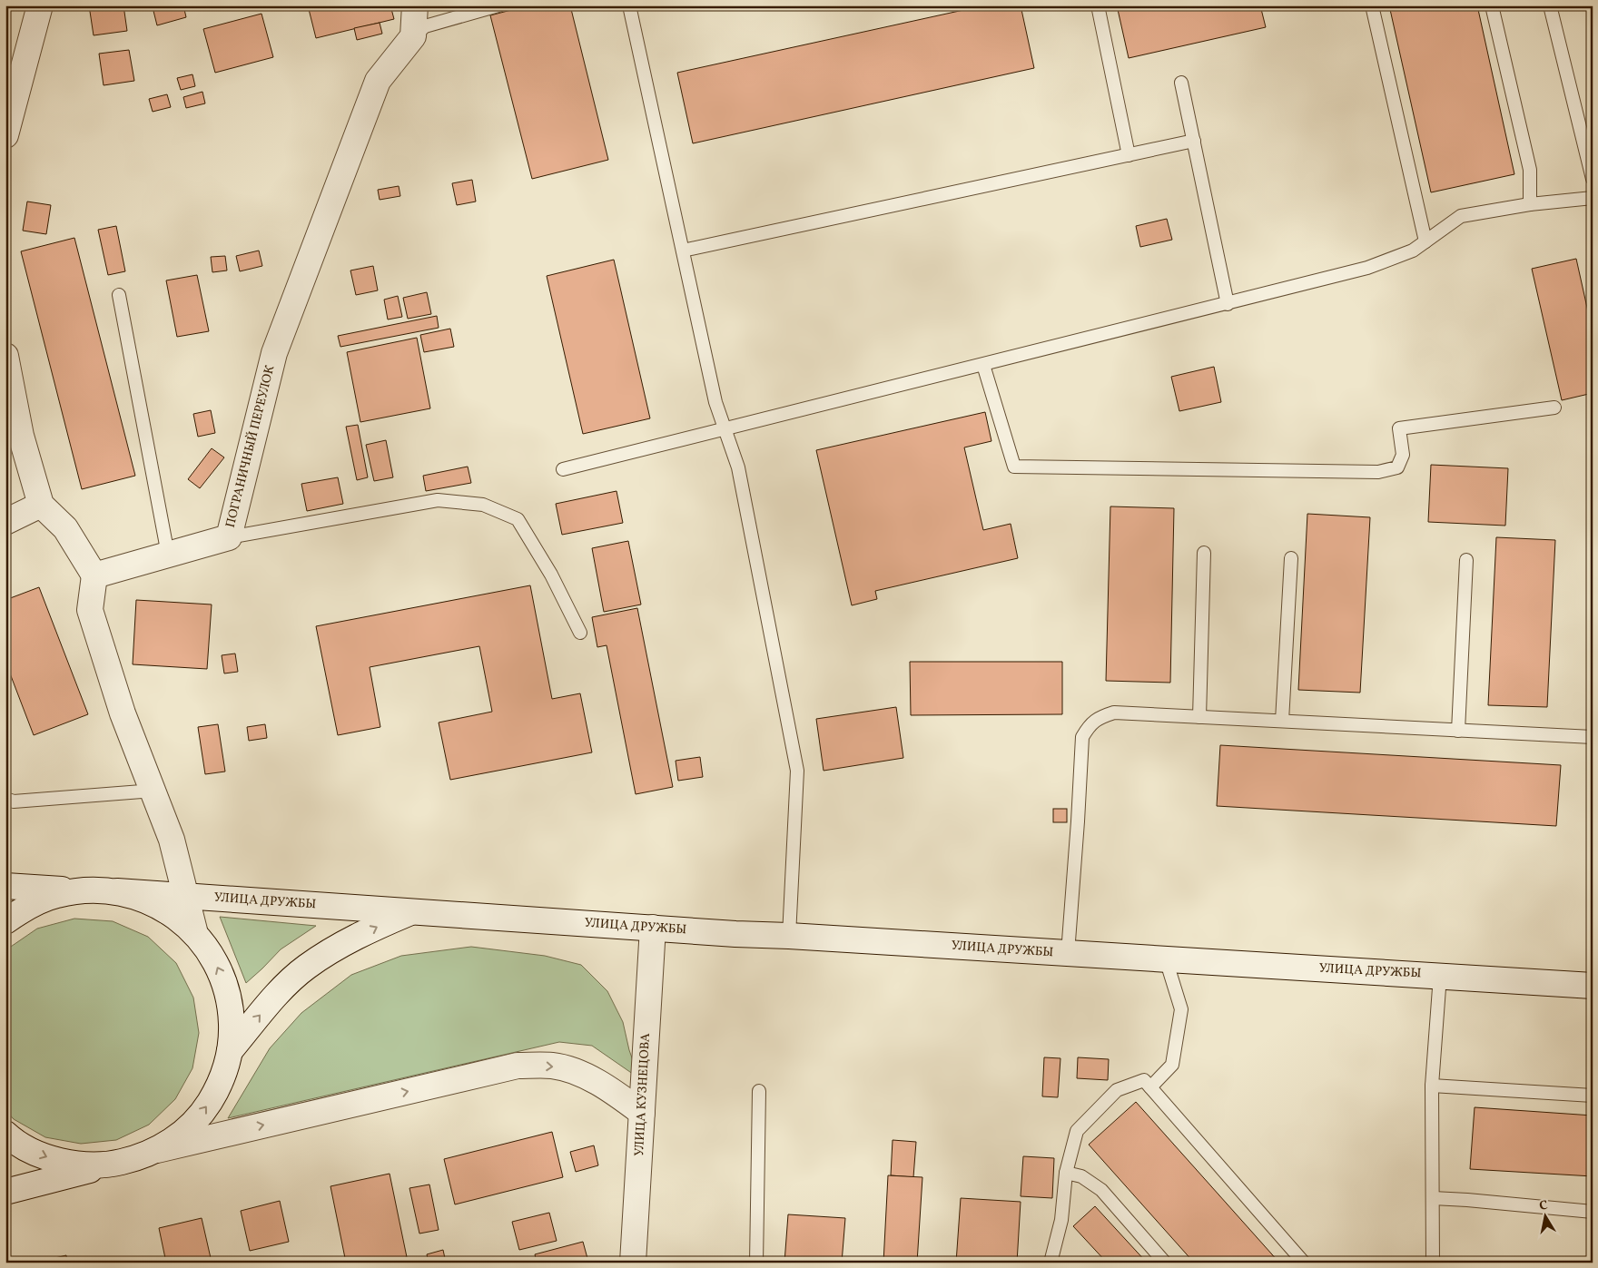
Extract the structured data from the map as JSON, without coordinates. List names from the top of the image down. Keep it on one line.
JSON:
{"streets":{"main road":["ПОГРАНИЧНЫЙ ПЕРЕУЛОК","УЛИЦА ДРУЖБЫ","УЛИЦА КУЗНЕЦОВА"]},"crossings":[["УЛИЦА ДРУЖБЫ","УЛИЦА КУЗНЕЦОВА"]],"north":"top"}
